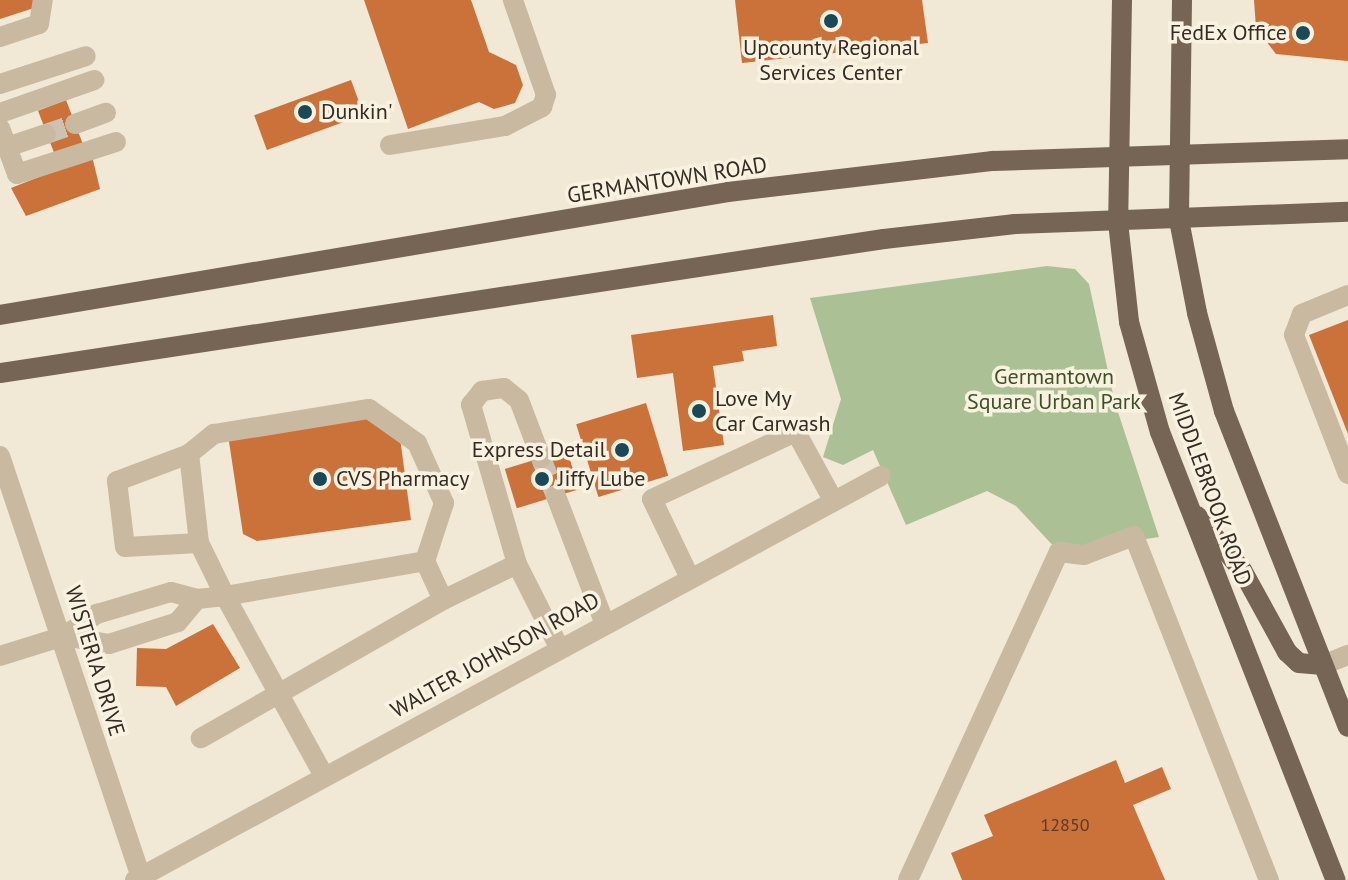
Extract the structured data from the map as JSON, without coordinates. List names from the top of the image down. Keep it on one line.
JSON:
{"streets":{"main road":["GERMANTOWN ROAD","MIDDLEBROOK ROAD"],"street":["WALTER JOHNSON ROAD","WISTERIA DRIVE"]},"crossings":[["GERMANTOWN ROAD","MIDDLEBROOK ROAD"],["WALTER JOHNSON ROAD","WISTERIA DRIVE"]],"parks":["Germantown Square Urban Park"],"places":["Upcounty Regional Services Center","FedEx Office","Dunkin'","Love My Car Carwash","Express Detail","CVS Pharmacy","Jiffy Lube"],"house_numbers":["12850"]}
